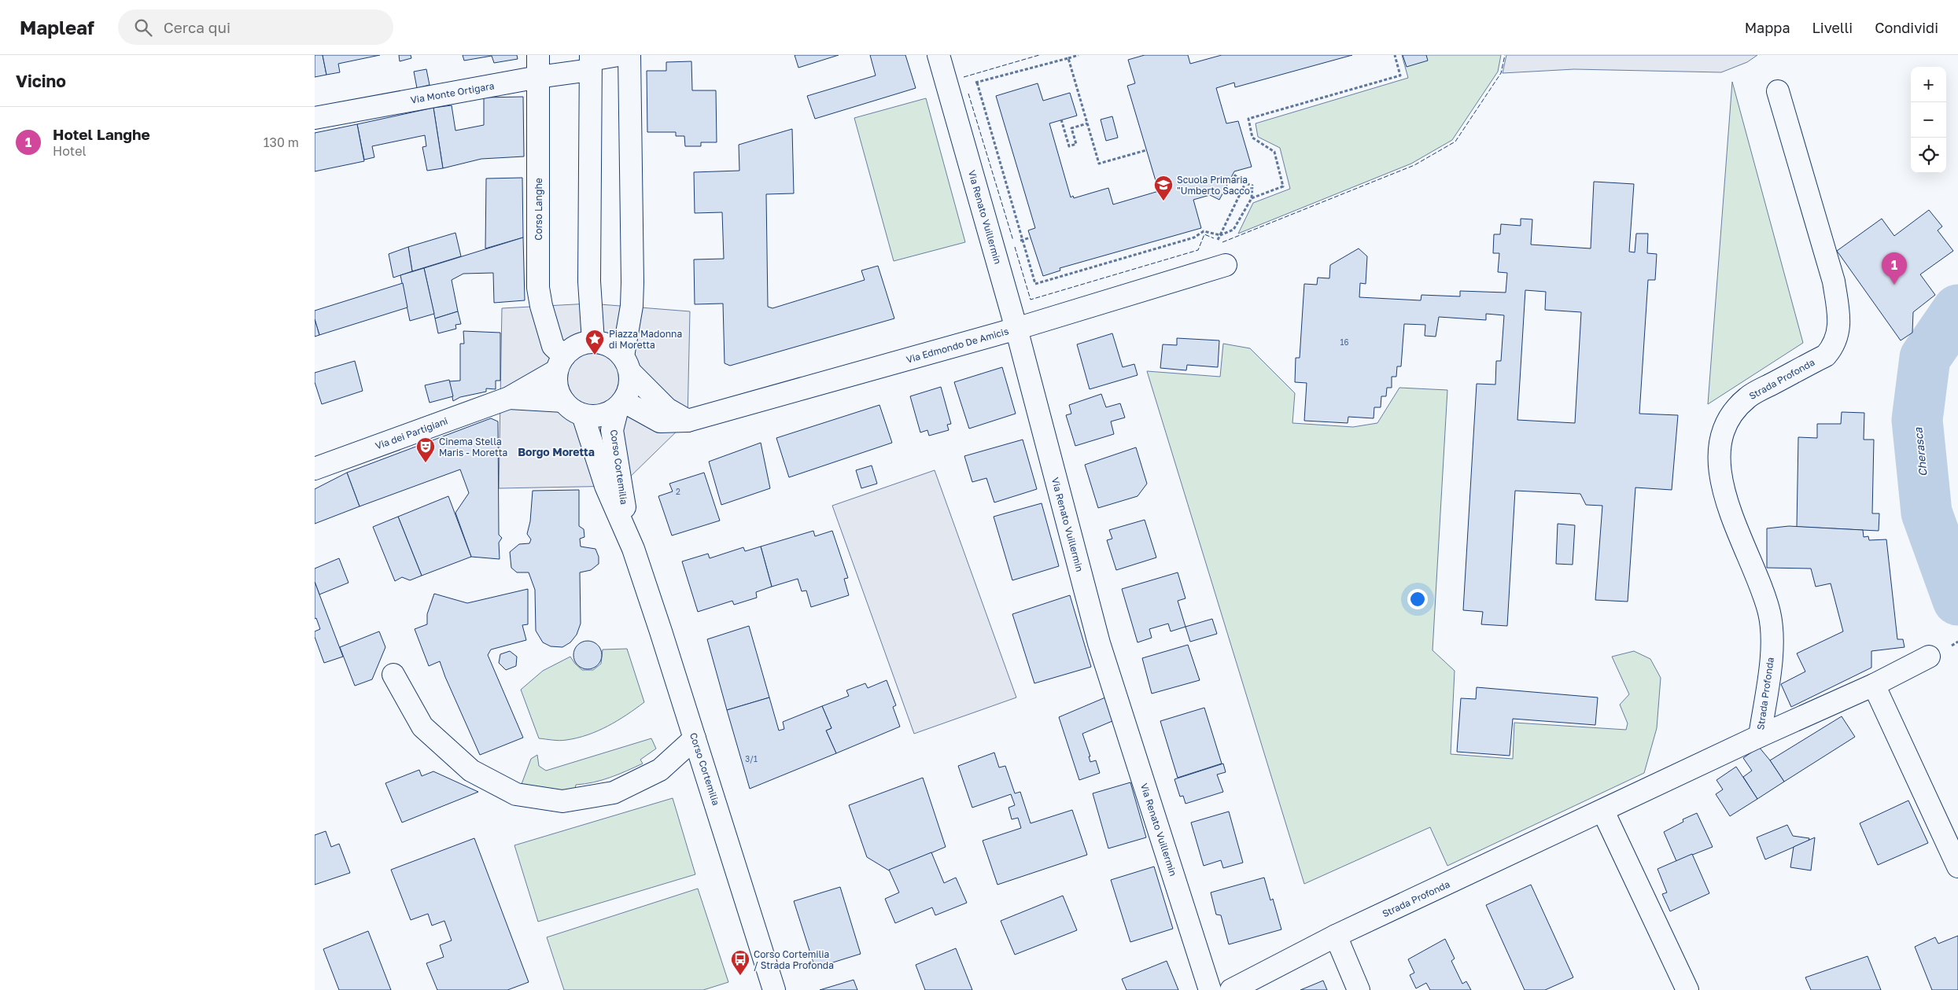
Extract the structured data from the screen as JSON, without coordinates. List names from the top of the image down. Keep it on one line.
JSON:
{"streets":{"street":["Via Monte Ortigara","Corso Langhe","Via Renato Vuillermin","Via Edmondo De Amicis","Strada Profonda","Via dei Partigiani","Corso Cortemilia"]},"crossings":[["Via Monte Ortigara","Corso Langhe"],["Corso Langhe","Via Edmondo De Amicis"],["Corso Langhe","Via dei Partigiani"],["Corso Langhe","Corso Cortemilia"],["Via Renato Vuillermin","Via Edmondo De Amicis"],["Via Edmondo De Amicis","Via dei Partigiani"],["Via Edmondo De Amicis","Corso Cortemilia"],["Via dei Partigiani","Corso Cortemilia"]],"districts":["Borgo Moretta"],"water":["Cherasca"],"places":{"school or university":["Scuola Primaria \"Umberto Sacco\""],"place":["Piazza Madonna di Moretta"],"theatre":["Cinema Stella Maris - Moretta"],"bus stop":["Corso Cortemilia / Strada Profonda"]},"house_numbers":["16","2","3/1"],"page":{"header":"Mapleaf","search":"Cerca qui","nav":["Mappa","Livelli","Condividi"],"heading":"Vicino","map_buttons":["+","−"],"list":[{"mark":"1","name":"Hotel Langhe","note":"Hotel","value":"130 m"}],"pins":"1"}}
